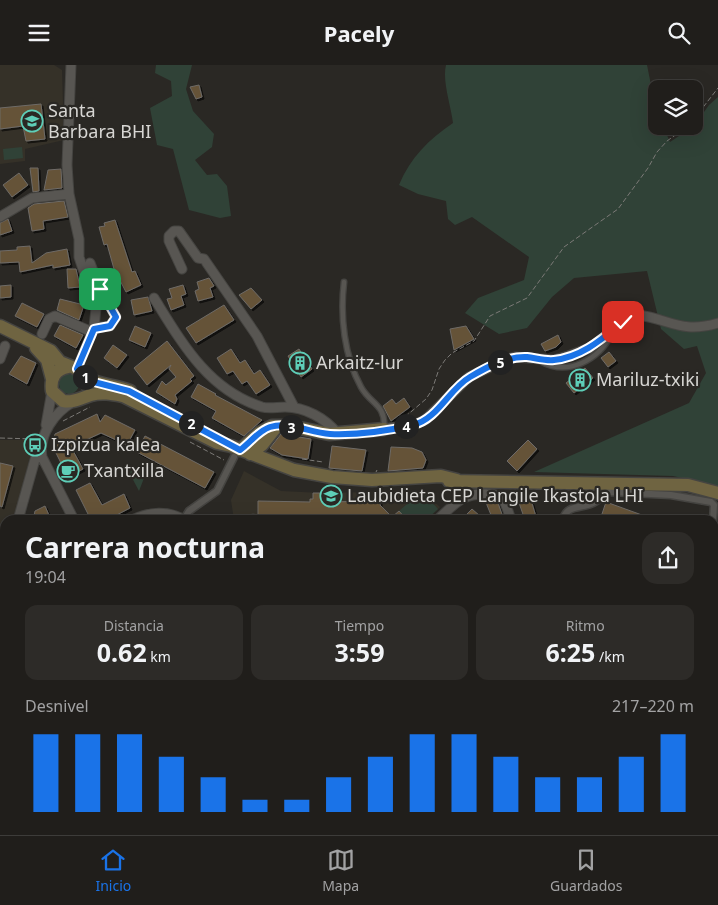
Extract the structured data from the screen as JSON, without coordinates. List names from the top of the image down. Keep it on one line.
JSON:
{"places":{"school or university":["Santa Barbara BHI","Laubidieta CEP Langile Ikastola LHI"],"building":["Arkaitz-lur","Mariluz-txiki"],"bus stop":["Izpizua kalea"],"cafe":["Txantxilla"]},"page":{"header":"Pacely","pins":["5","1","2","4","3"],"heading":["Carrera nocturna","19:04"],"stats":[["Distancia","0.62 km"],["Tiempo","3:59"],["Ritmo","6:25 /km"]],"chart":["Desnivel","217–220 m"],"tabs":["Inicio","Mapa","Guardados"]}}
